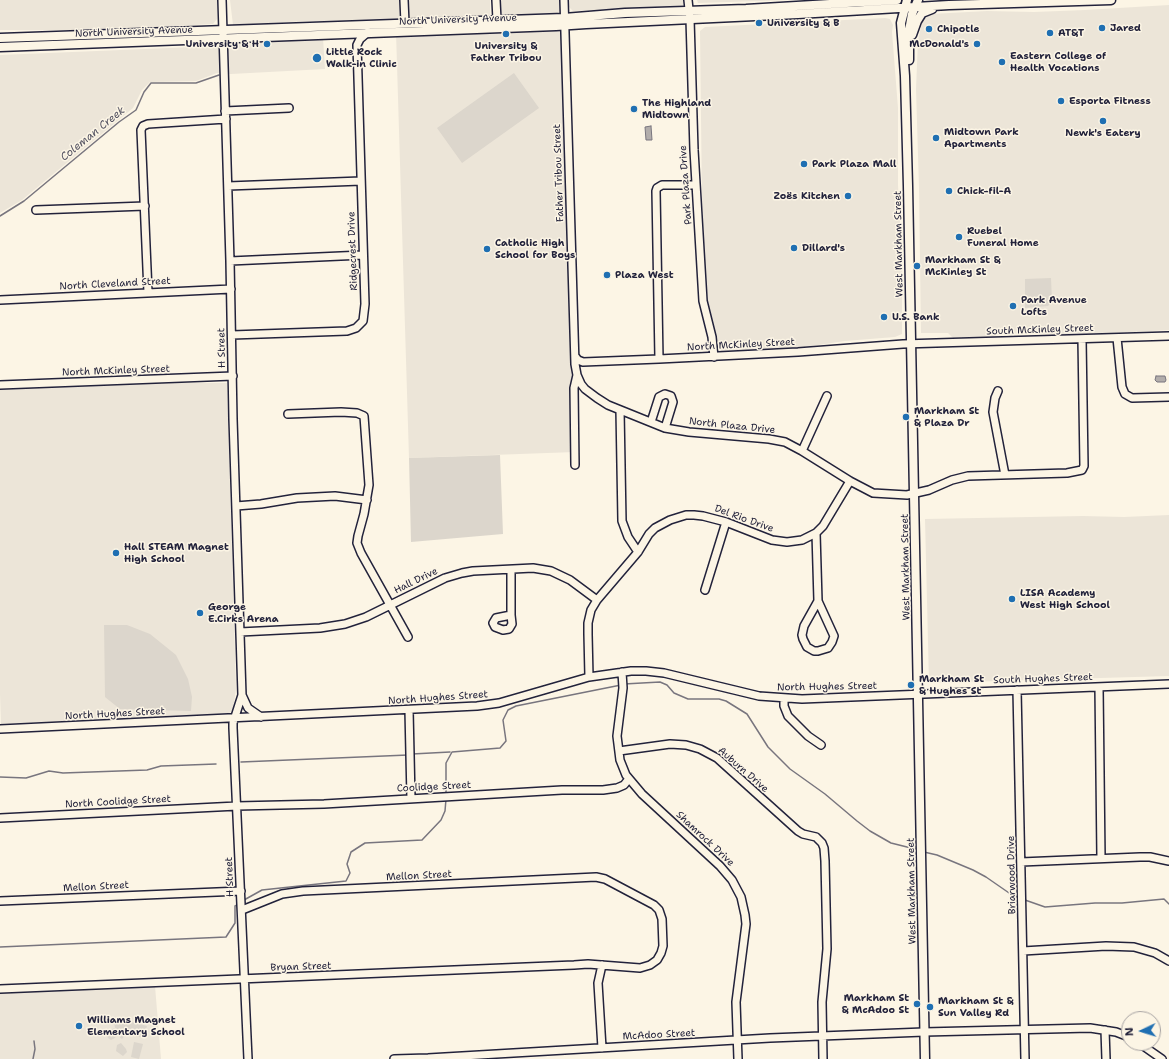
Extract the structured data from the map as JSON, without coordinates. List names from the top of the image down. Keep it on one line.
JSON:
{"streets":{"main road":["North University Avenue","West Markham Street"],"street":["Father Tribou Street","Park Plaza Drive","Ridgecrest Drive","North Cleveland Street","South McKinley Street","North McKinley Street","H Street","North Plaza Drive","Del Rio Drive","Hall Drive","South Hughes Street","North Hughes Street","Auburn Drive","Coolidge Street","North Coolidge Street","Shamrock Drive","Briarwood Drive","Mellon Street","Bryan Street","McAdoo Street"]},"crossings":[["North University Avenue","Father Tribou Street"],["North University Avenue","Park Plaza Drive"],["North University Avenue","West Markham Street"],["North University Avenue","H Street"],["Father Tribou Street","North McKinley Street"],["Father Tribou Street","North Plaza Drive"],["Park Plaza Drive","North McKinley Street"],["West Markham Street","South McKinley Street"],["West Markham Street","North McKinley Street"],["West Markham Street","North Plaza Drive"],["West Markham Street","South Hughes Street"],["West Markham Street","North Hughes Street"],["West Markham Street","McAdoo Street"],["Ridgecrest Drive","H Street"],["North Cleveland Street","H Street"],["South McKinley Street","North McKinley Street"],["South McKinley Street","North Plaza Drive"],["North McKinley Street","H Street"],["H Street","Hall Drive"],["H Street","North Hughes Street"],["H Street","Coolidge Street"],["H Street","North Coolidge Street"],["H Street","Mellon Street"],["H Street","Bryan Street"],["North Plaza Drive","Del Rio Drive"],["Del Rio Drive","Hall Drive"],["Del Rio Drive","North Hughes Street"],["South Hughes Street","North Hughes Street"],["South Hughes Street","Briarwood Drive"],["North Hughes Street","Shamrock Drive"],["Auburn Drive","Shamrock Drive"],["Auburn Drive","McAdoo Street"],["Coolidge Street","North Coolidge Street"],["Coolidge Street","Shamrock Drive"],["Shamrock Drive","McAdoo Street"],["Briarwood Drive","McAdoo Street"],["Mellon Street","Bryan Street"]],"water":["Coleman Creek"],"places":["University & B","Jared","Chipotle","AT&T","University & Father Tribou","University & H","McDonald's","Little Rock Walk-in Clinic","Eastern College of Health Vocations","Esporta Fitness","The Highland Midtown","Newk's Eatery","Midtown Park Apartments","Park Plaza Mall","Chick-fil-A","Zoës Kitchen","Ruebel Funeral Home","Dillard's","Catholic High School for Boys","Markham St & McKinley St","Plaza West","Park Avenue Lofts","U.S. Bank","Markham St & Plaza Dr","Hall STEAM Magnet High School","LISA Academy West High School","George E.Cirks Arena","Markham St & Hughes St","Markham St & McAdoo St","Markham St & Sun Valley Rd","Williams Magnet Elementary School"],"north":"left"}
